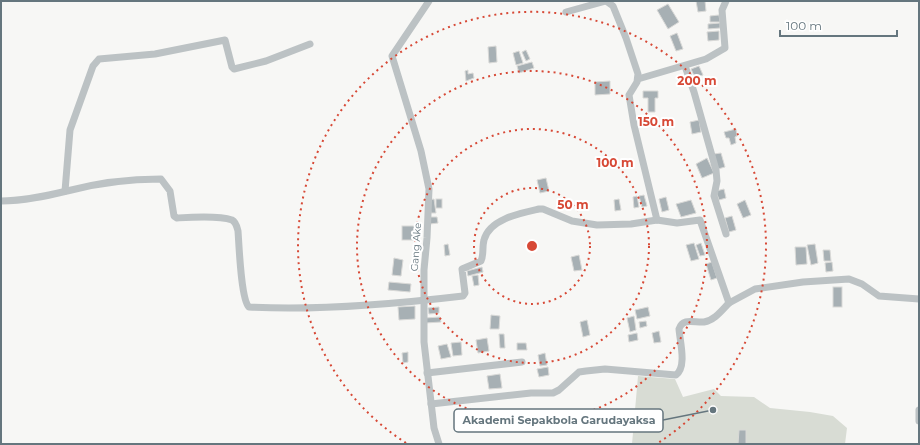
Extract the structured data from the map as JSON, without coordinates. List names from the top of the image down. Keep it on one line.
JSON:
{"streets":{"street":["Gang Ake"]},"places":["Akademi Sepakbola Garudayaksa"],"scale_bar":"100 m","rings":["200 m","150 m","100 m","50 m"]}
